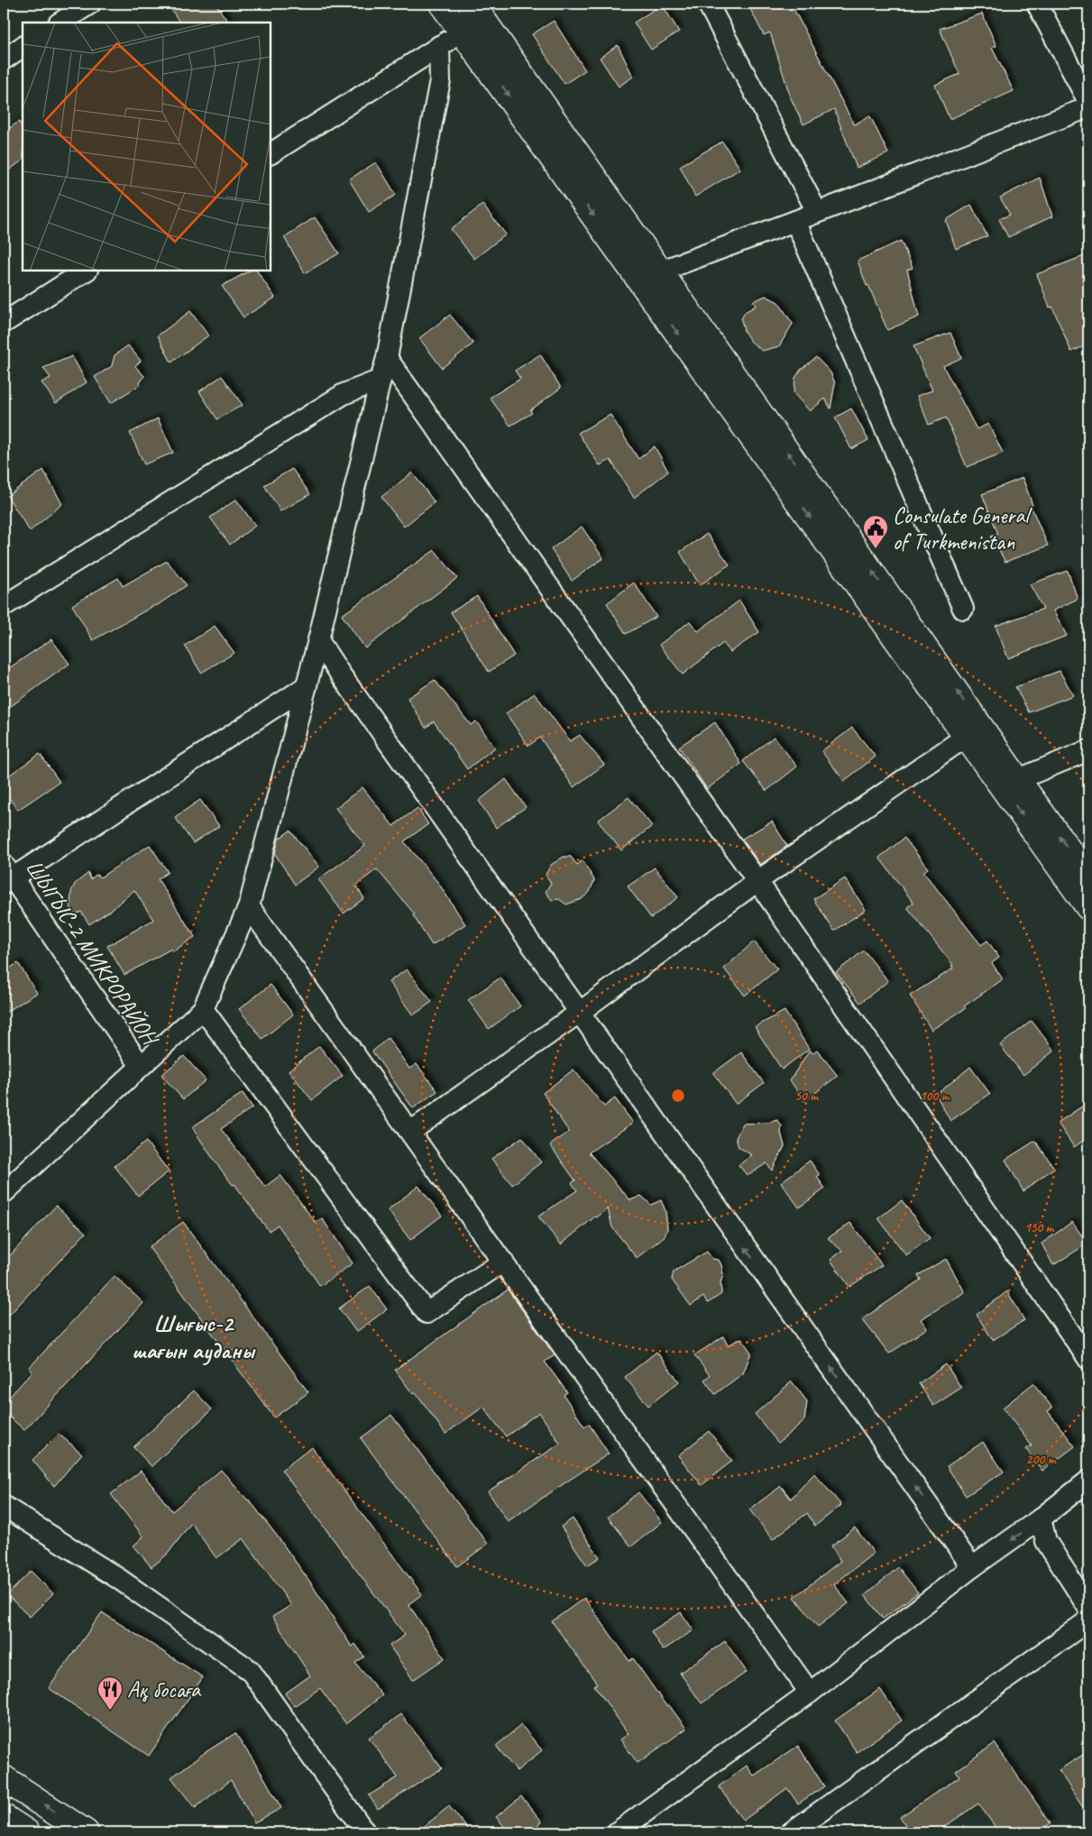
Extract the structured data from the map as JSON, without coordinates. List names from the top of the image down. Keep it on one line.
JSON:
{"streets":{"street":["ШЫГЫС-2 МИКРОРАЙОН"]},"districts":["Шығыс-2 шағын ауданы"],"places":{"public building":["Consulate General of Turkmenistan"],"restaurant":["Ақ босаға"]},"rings":["50 m","100 m","150 m","200 m"]}
